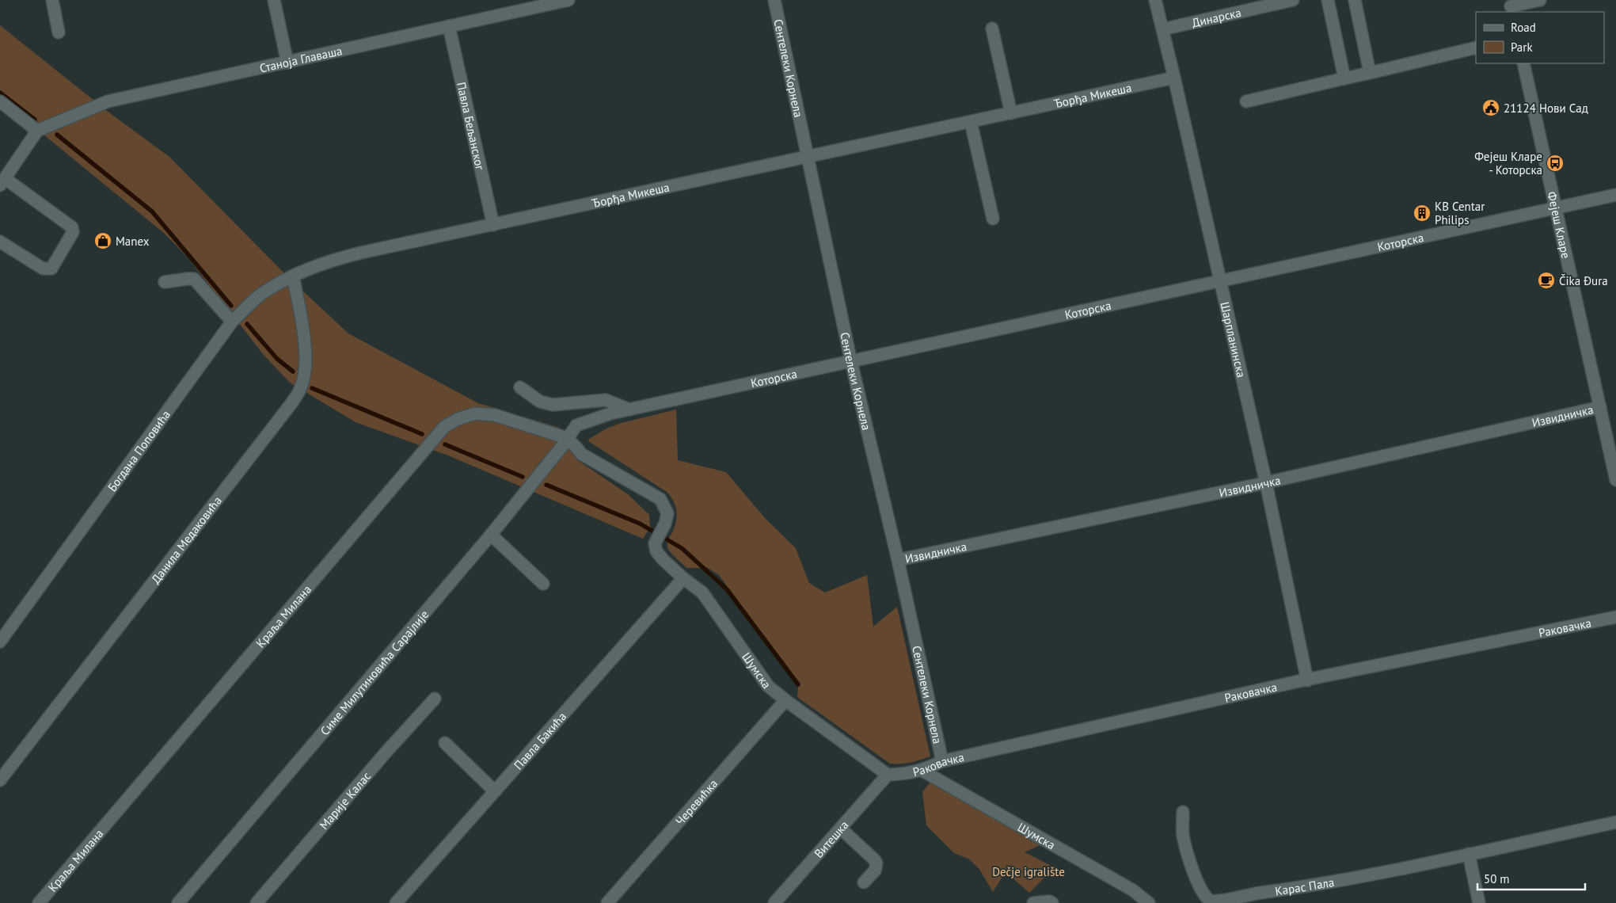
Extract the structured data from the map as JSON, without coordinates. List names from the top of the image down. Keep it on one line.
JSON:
{"streets":{"street":["Динарска","Станоја Главаша","Сентелеки Корнела","Ђорђа Микеша","Павла Бељанског","Фејеш Кларе","Которска","Шарпланинска","Извидничка","Богдана Поповића","Данила Медаковића","Краља Милана","Раковачка","Шумска","Симе Милутиновића Сарајлије","Павла Бакића","Марије Калас","Черевићка","Витешка","Карас Пала"]},"crossings":[["Динарска","Шарпланинска"],["Станоја Главаша","Павла Бељанског"],["Сентелеки Корнела","Ђорђа Микеша"],["Сентелеки Корнела","Которска"],["Сентелеки Корнела","Извидничка"],["Сентелеки Корнела","Раковачка"],["Ђорђа Микеша","Павла Бељанског"],["Ђорђа Микеша","Шарпланинска"],["Ђорђа Микеша","Богдана Поповића"],["Ђорђа Микеша","Данила Медаковића"],["Фејеш Кларе","Которска"],["Фејеш Кларе","Извидничка"],["Которска","Шарпланинска"],["Которска","Краља Милана"],["Которска","Шумска"],["Которска","Симе Милутиновића Сарајлије"],["Шарпланинска","Извидничка"],["Шарпланинска","Раковачка"],["Богдана Поповића","Данила Медаковића"],["Краља Милана","Шумска"],["Краља Милана","Симе Милутиновића Сарајлије"],["Раковачка","Шумска"],["Раковачка","Витешка"],["Шумска","Симе Милутиновића Сарајлије"],["Шумска","Павла Бакића"],["Шумска","Черевићка"],["Шумска","Витешка"]],"parks":["Dečje igralište"],"places":{"public building":["21124 Нови Сад"],"bus stop":["Фејеш Кларе - Которска"],"building":["KB Centar Philips"],"shop":["Manex"],"cafe":["Čika Đura"]},"legend":["Road","Park"],"scale_bar":"50 m"}
